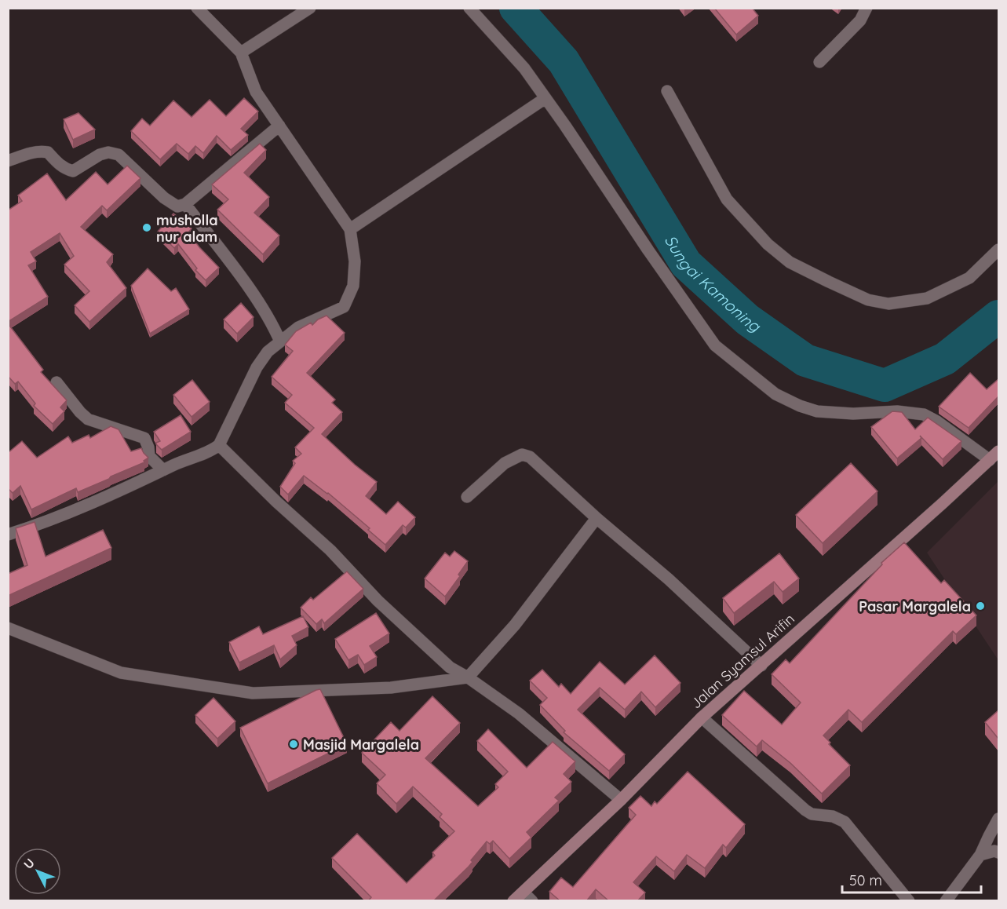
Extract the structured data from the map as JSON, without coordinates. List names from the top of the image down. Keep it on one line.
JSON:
{"streets":{"main road":["Jalan Syamsul Arifin"]},"water":["Sungai Kamoning"],"places":["musholla nur alam","Pasar Margalela","Masjid Margalela"],"scale_bar":"50 m","north":"top left"}
